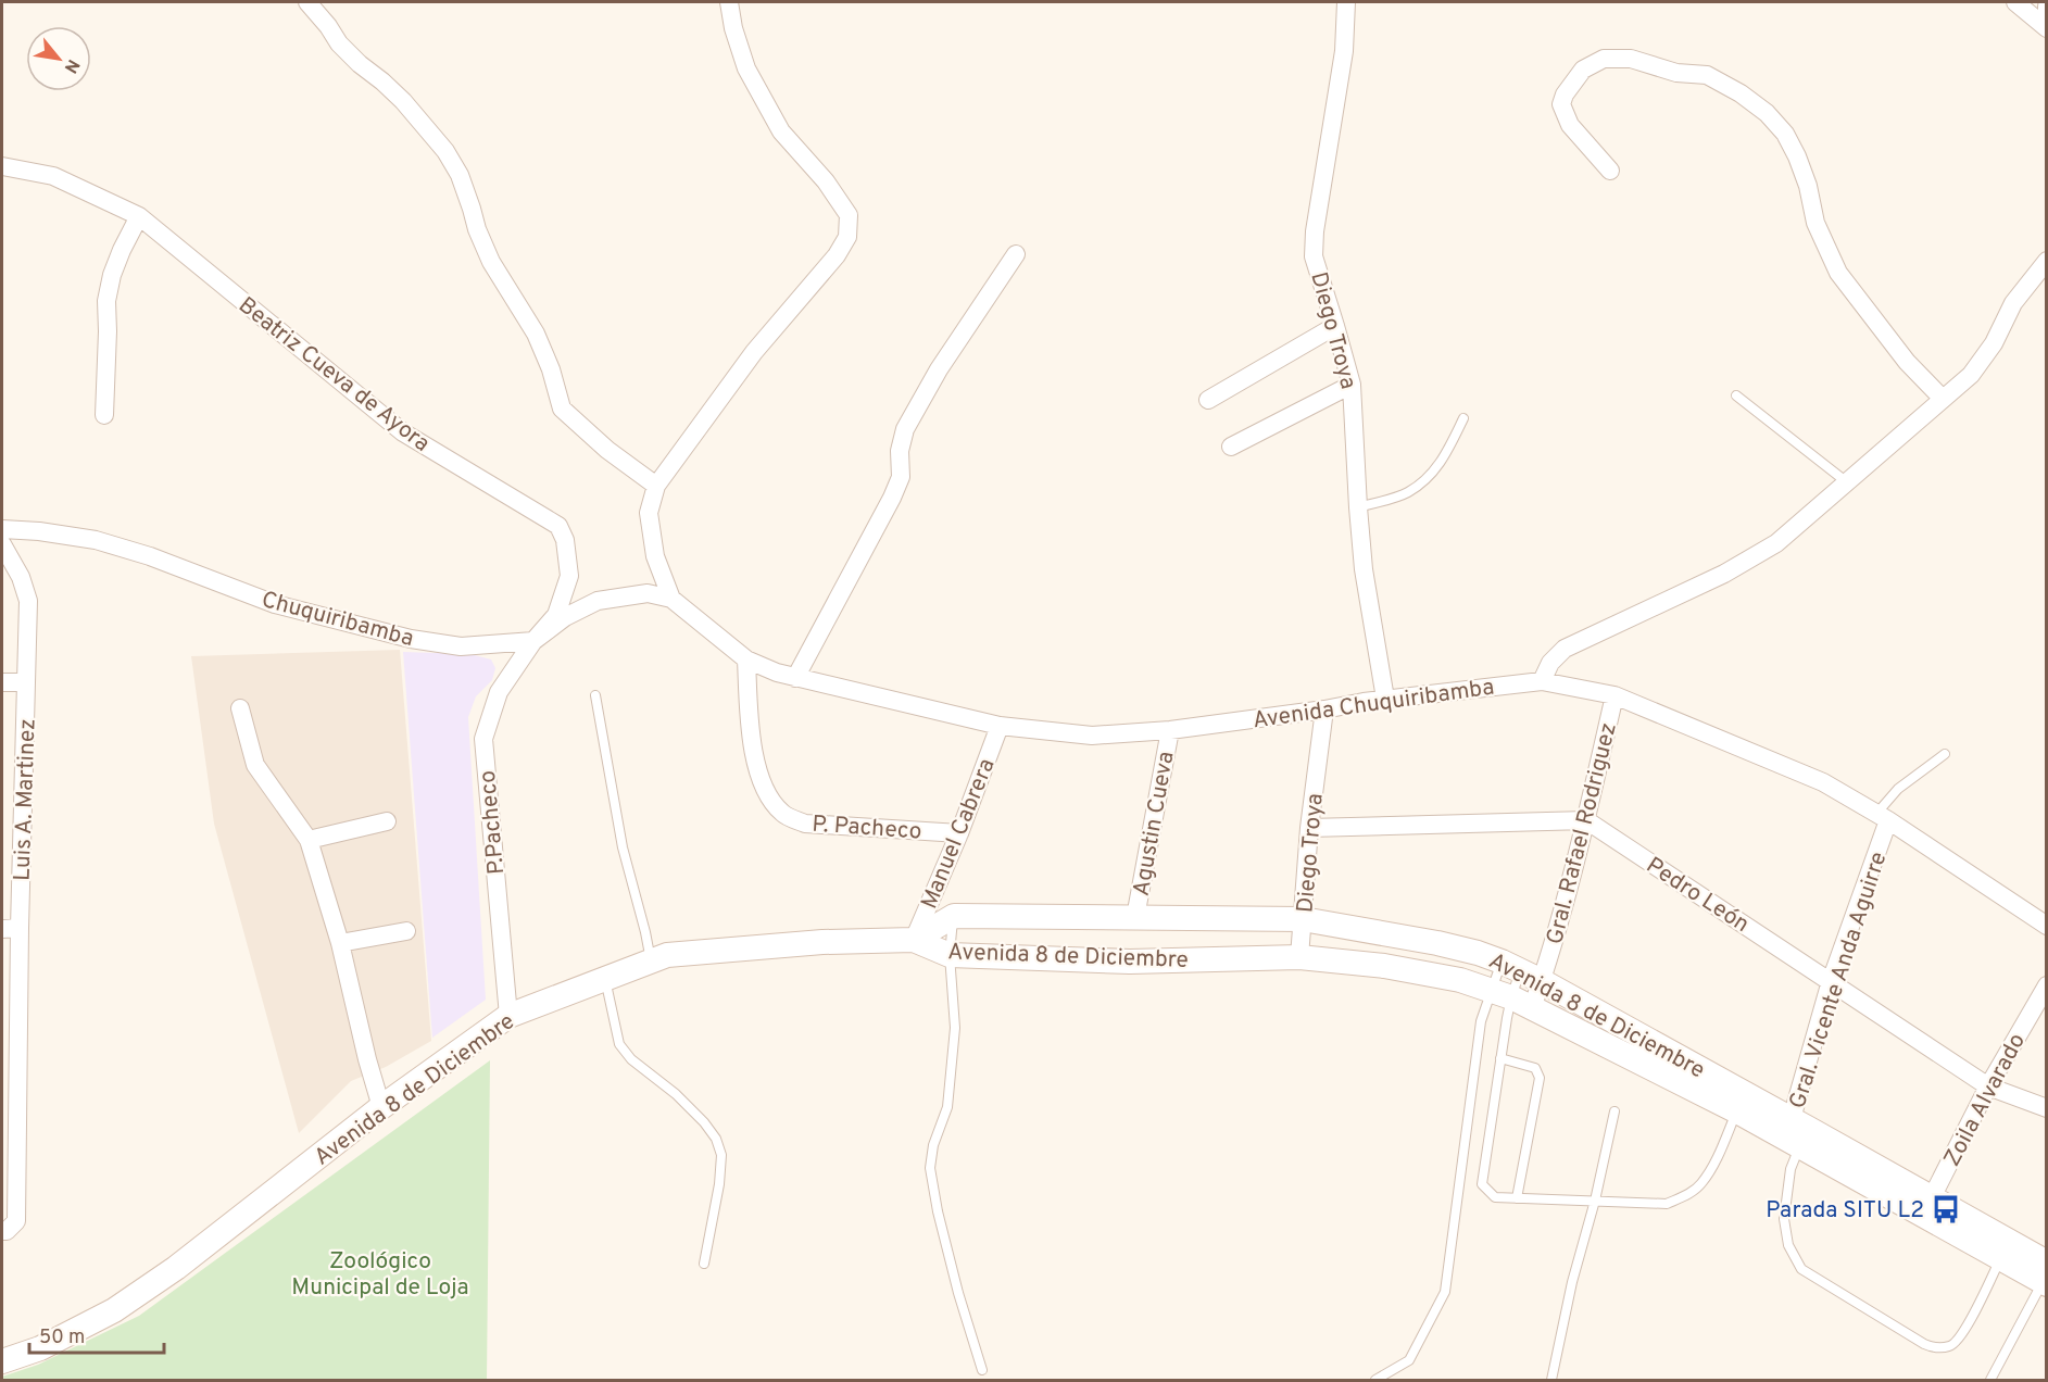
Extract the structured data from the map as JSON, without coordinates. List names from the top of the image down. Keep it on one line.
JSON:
{"streets":{"main road":["Avenida 8 de Diciembre"],"street":["Diego Troya","Beatriz Cueva de Ayora","Chuquiribamba","Avenida Chuquiribamba","Luis A. Martinez","P.Pacheco","Agustin Cueva","P. Pacheco","Manuel Cabrera","Gral. Rafael Rodriguez","Pedro León","Gral. Vicente Anda Aguirre","Zoila Alvarado"]},"crossings":[["Diego Troya","Avenida Chuquiribamba"],["Diego Troya","Avenida 8 de Diciembre"],["Beatriz Cueva de Ayora","Chuquiribamba"],["Beatriz Cueva de Ayora","P.Pacheco"],["Chuquiribamba","P.Pacheco"],["Avenida Chuquiribamba","Agustin Cueva"],["Avenida Chuquiribamba","P. Pacheco"],["Avenida Chuquiribamba","Manuel Cabrera"],["Avenida Chuquiribamba","Gral. Rafael Rodriguez"],["Avenida Chuquiribamba","Gral. Vicente Anda Aguirre"],["P.Pacheco","Avenida 8 de Diciembre"],["Agustin Cueva","Avenida 8 de Diciembre"],["P. Pacheco","Manuel Cabrera"],["Manuel Cabrera","Avenida 8 de Diciembre"],["Gral. Rafael Rodriguez","Pedro León"],["Gral. Rafael Rodriguez","Avenida 8 de Diciembre"],["Pedro León","Gral. Vicente Anda Aguirre"],["Pedro León","Zoila Alvarado"],["Avenida 8 de Diciembre","Gral. Vicente Anda Aguirre"],["Avenida 8 de Diciembre","Zoila Alvarado"]],"parks":["Zoológico Municipal de Loja"],"places":{"bus stop":["Parada SITU L2"]},"scale_bar":"50 m","north":"bottom right"}
